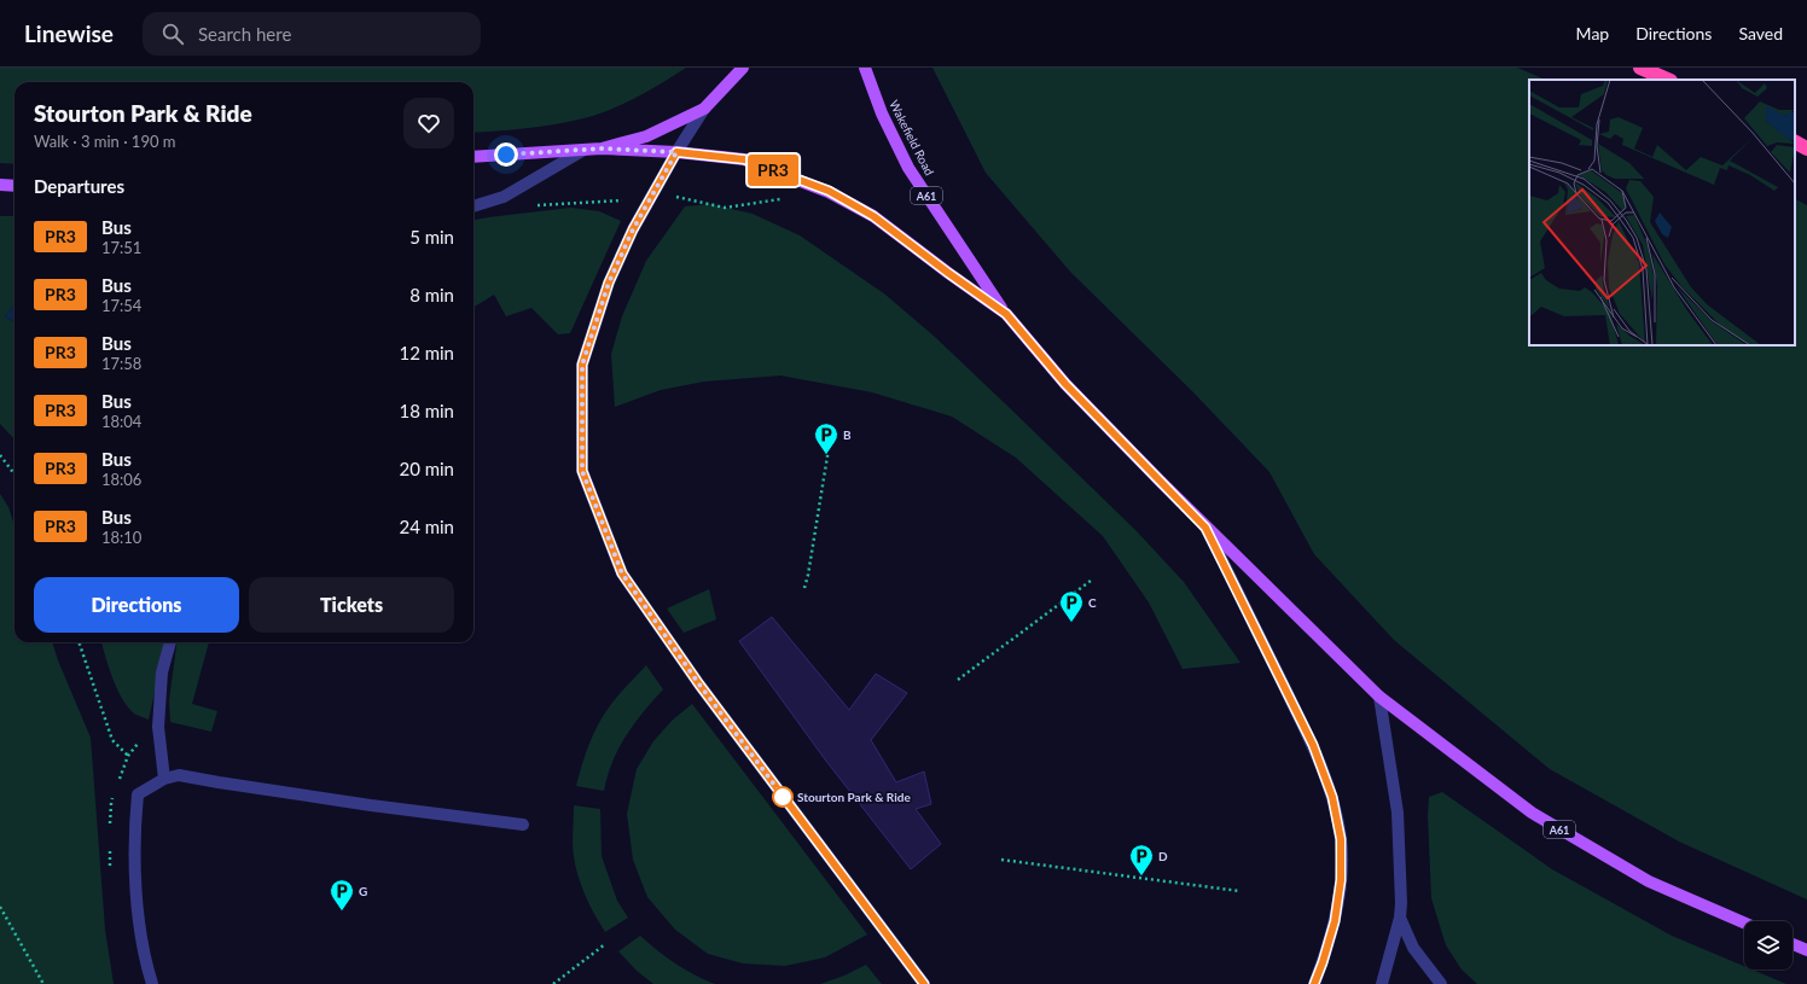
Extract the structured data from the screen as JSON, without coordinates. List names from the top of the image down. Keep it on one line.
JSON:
{"streets":{"main road":["Wakefield Road","A61"]},"crossings":[["Wakefield Road","A61"]],"places":{"parking":["B","C","D","G"],"other":["Stourton Park & Ride"]},"lines":["bus line PR3"],"page":{"header":"Linewise","search":"Search here","nav":["Map","Directions","Saved"],"on_map":"PR3","heading":[["Stourton Park & Ride","Walk · 3 min · 190 m"],"Departures"],"list":[{"mark":"PR3","name":"Bus","note":"17:51","value":"5 min"},{"mark":"PR3","name":"Bus","note":"17:54","value":"8 min"},{"mark":"PR3","name":"Bus","note":"17:58","value":"12 min"},{"mark":"PR3","name":"Bus","note":"18:04","value":"18 min"},{"mark":"PR3","name":"Bus","note":"18:06","value":"20 min"},{"mark":"PR3","name":"Bus","note":"18:10","value":"24 min"}],"buttons":["Directions","Tickets"]}}
